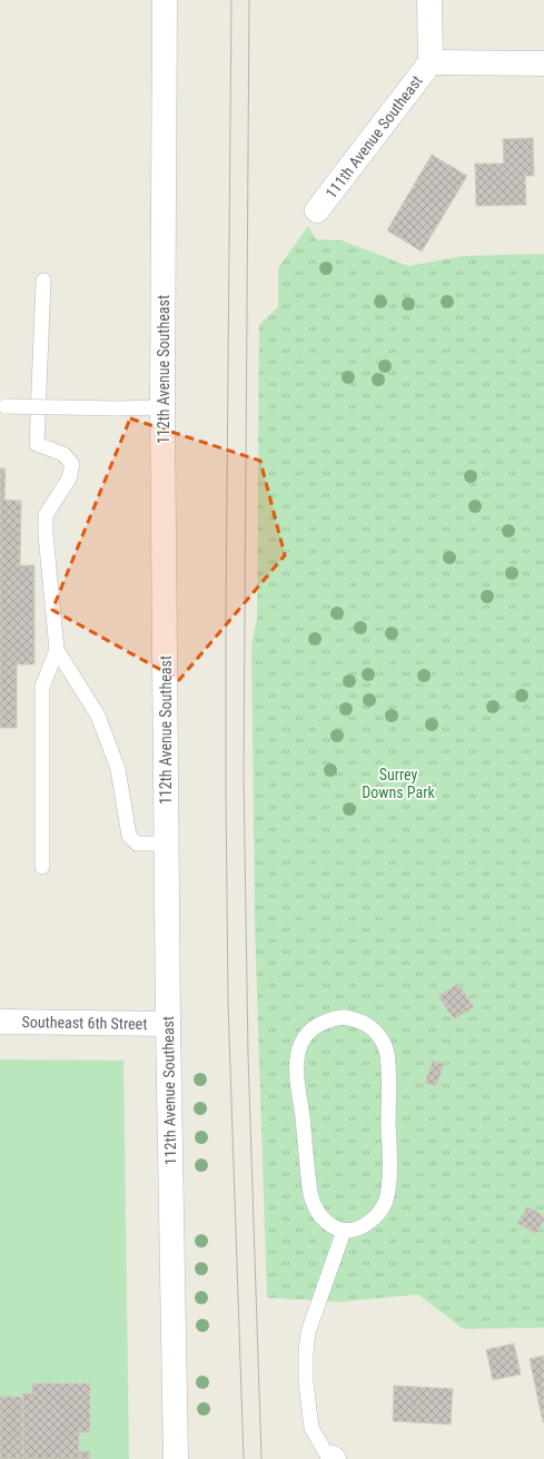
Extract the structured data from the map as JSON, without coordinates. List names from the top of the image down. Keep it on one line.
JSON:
{"streets":{"main road":["111th Avenue Southeast","112th Avenue Southeast","Southeast 6th Street"]},"crossings":[["112th Avenue Southeast","Southeast 6th Street"]],"parks":["Surrey Downs Park"]}
